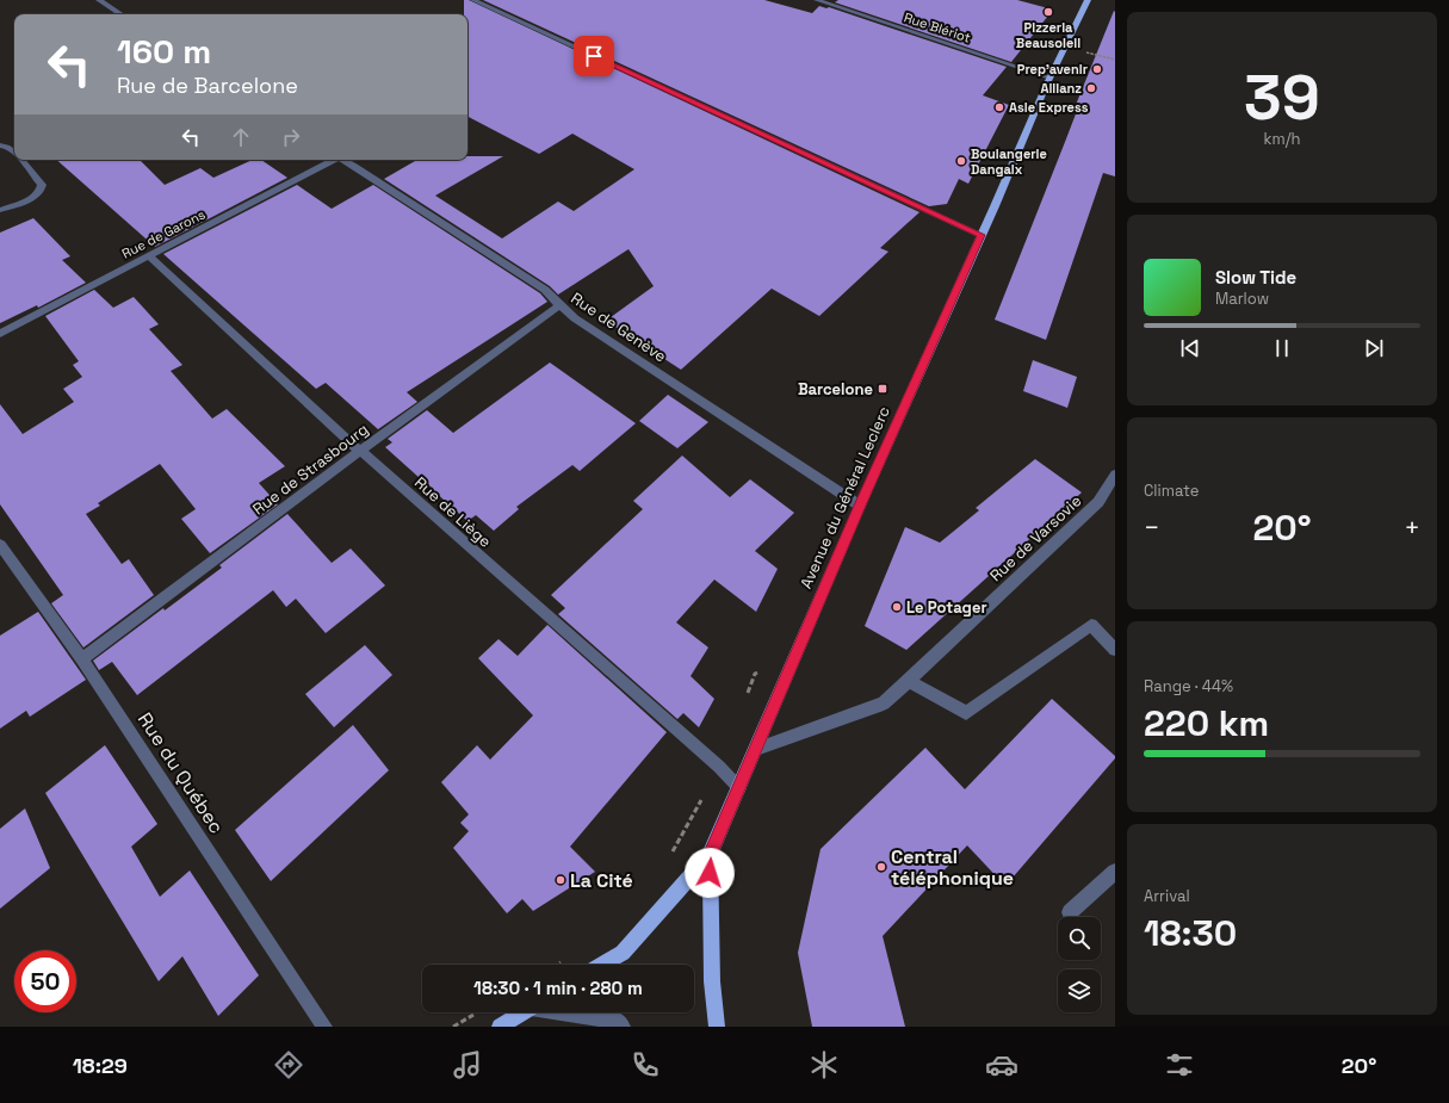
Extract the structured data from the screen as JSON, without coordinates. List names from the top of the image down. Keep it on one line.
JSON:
{"streets":{"main road":["Avenue du Général Leclerc"],"street":["Rue Blériot","Rue de Garons","Rue de Genève","Rue de Strasbourg","Rue de Liège","Rue de Varsovie","Rue du Québec"]},"crossings":[["Rue Blériot","Avenue du Général Leclerc"],["Rue de Garons","Rue de Liège"],["Rue de Genève","Rue de Strasbourg"],["Rue de Genève","Avenue du Général Leclerc"],["Rue de Strasbourg","Rue de Liège"],["Rue de Strasbourg","Rue du Québec"],["Avenue du Général Leclerc","Rue de Liège"],["Avenue du Général Leclerc","Rue de Varsovie"]],"places":{"other":["Pizzeria Beausoleil","Prep'avenir","Allianz","Asie Express","Boulangerie Dangaix","Le Potager","Central téléphonique","La Cité"],"transit":["Barcelone"]},"page":{"tile":[["39","km/h"],"Climate",["Range · 44%","220 km"],["Arrival","18:30"]],"turn":["160 m","Rue de Barcelone"],"song":["Slow Tide","Marlow"],"heat":["−","20°","+"],"limit":"50","trip":"18:30 · 1 min · 280 m","tabs":["18:29","20°"]}}
